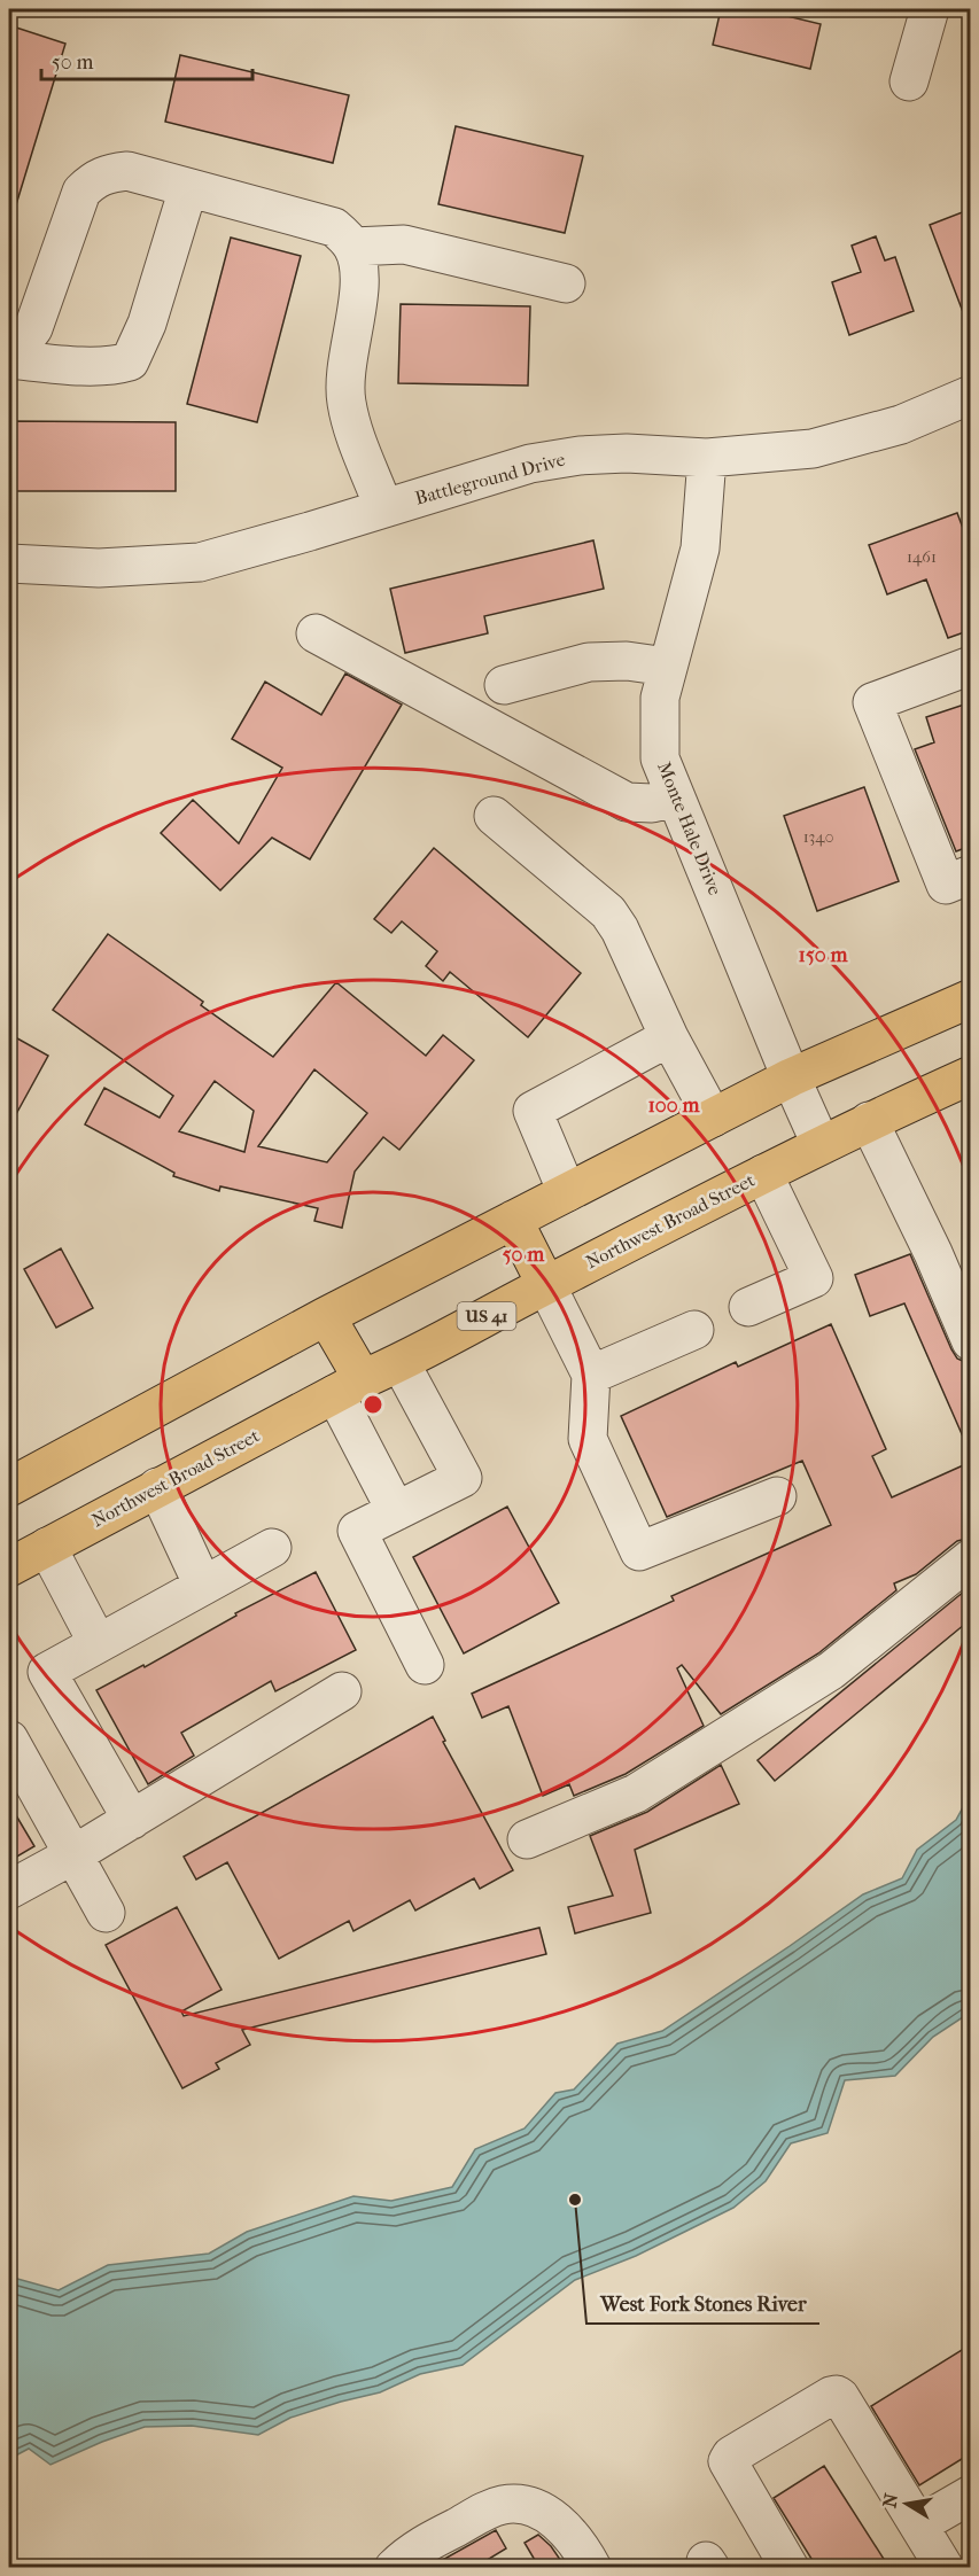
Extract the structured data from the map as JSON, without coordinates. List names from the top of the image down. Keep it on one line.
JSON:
{"streets":{"main road":["Northwest Broad Street","US 41"],"street":["Battleground Drive","Monte Hale Drive"]},"crossings":[["Battleground Drive","Monte Hale Drive"],["Monte Hale Drive","Northwest Broad Street"]],"places":["West Fork Stones River"],"house_numbers":["1461","1340"],"scale_bar":"50 m","north":"left","rings":["150 m","100 m","50 m"]}
